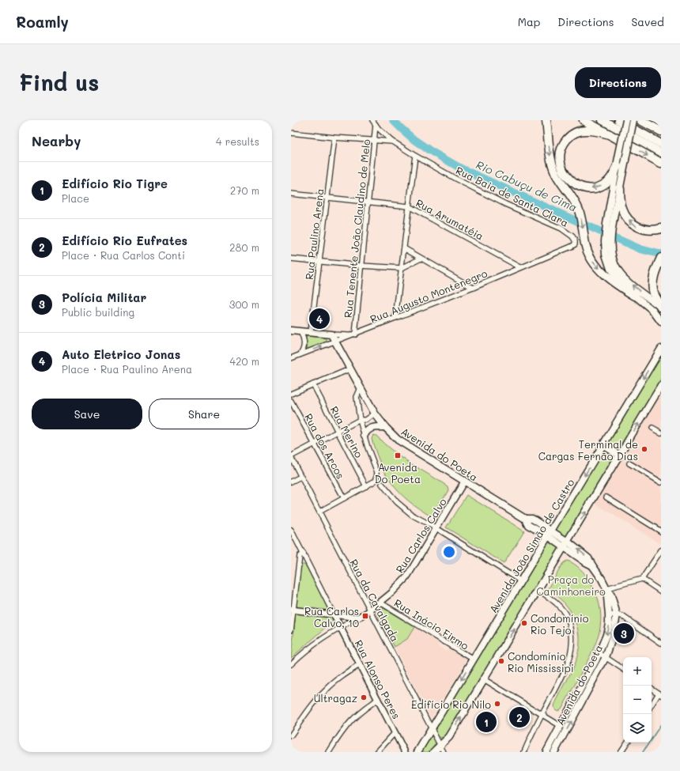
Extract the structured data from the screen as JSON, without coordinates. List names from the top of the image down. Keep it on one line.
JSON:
{"streets":{"main road":["Avenida do Poeta","Avenida João Simão de Castro"],"street":["Rua Baia de Santa Clara","Rua Arumatéia","Rua Tenente João Claudino de Melo","Rua Paulino Arena","Rua Augusto Montenegro","Rua Merino","Rua dos Arcos","Rua Carlos Calvo","Rua da Cavalgada","Rua Inácio Firmo","Rua Alonso Peres"]},"crossings":[["Rua Baia de Santa Clara","Rua Tenente João Claudino de Melo"],["Rua Baia de Santa Clara","Rua Augusto Montenegro"],["Rua Arumatéia","Rua Tenente João Claudino de Melo"],["Rua Arumatéia","Rua Paulino Arena"],["Rua Arumatéia","Rua Augusto Montenegro"],["Rua Tenente João Claudino de Melo","Rua Augusto Montenegro"],["Rua Augusto Montenegro","Avenida do Poeta"],["Avenida do Poeta","Rua Carlos Calvo"],["Avenida do Poeta","Avenida João Simão de Castro"],["Rua Carlos Calvo","Rua da Cavalgada"],["Rua Carlos Calvo","Rua Inácio Firmo"],["Rua Carlos Calvo","Rua Alonso Peres"],["Avenida João Simão de Castro","Rua da Cavalgada"],["Avenida João Simão de Castro","Rua Inácio Firmo"]],"water":["Rio Cabuçu de Cima"],"parks":["Praça do Caminhoneiro"],"places":{"other":["Terminal de Cargas Fernão Dias","Condomínio Rio Tejo","Condomínio Rio Mississipi","Ultragaz","Edifício Rio Nilo"],"transit":["Avenida Do Poeta","Rua Carlos Calvo, 10"]},"page":{"header":"Roamly","nav":["Map","Directions","Saved"],"buttons":["Directions",["Save","Share"]],"title":"Find us","heading":["Nearby","4 results"],"list":[{"mark":"1","name":"Edifício Rio Tigre","note":"Place","value":"270 m"},{"mark":"2","name":"Edifício Rio Eufrates","note":"Place · Rua Carlos Conti","value":"280 m"},{"mark":"3","name":"Polícia Militar","note":"Public building","value":"300 m"},{"mark":"4","name":"Auto Eletrico Jonas","note":"Place · Rua Paulino Arena","value":"420 m"}],"pins":["4","3","2","1"],"map_buttons":["+","−"]}}
